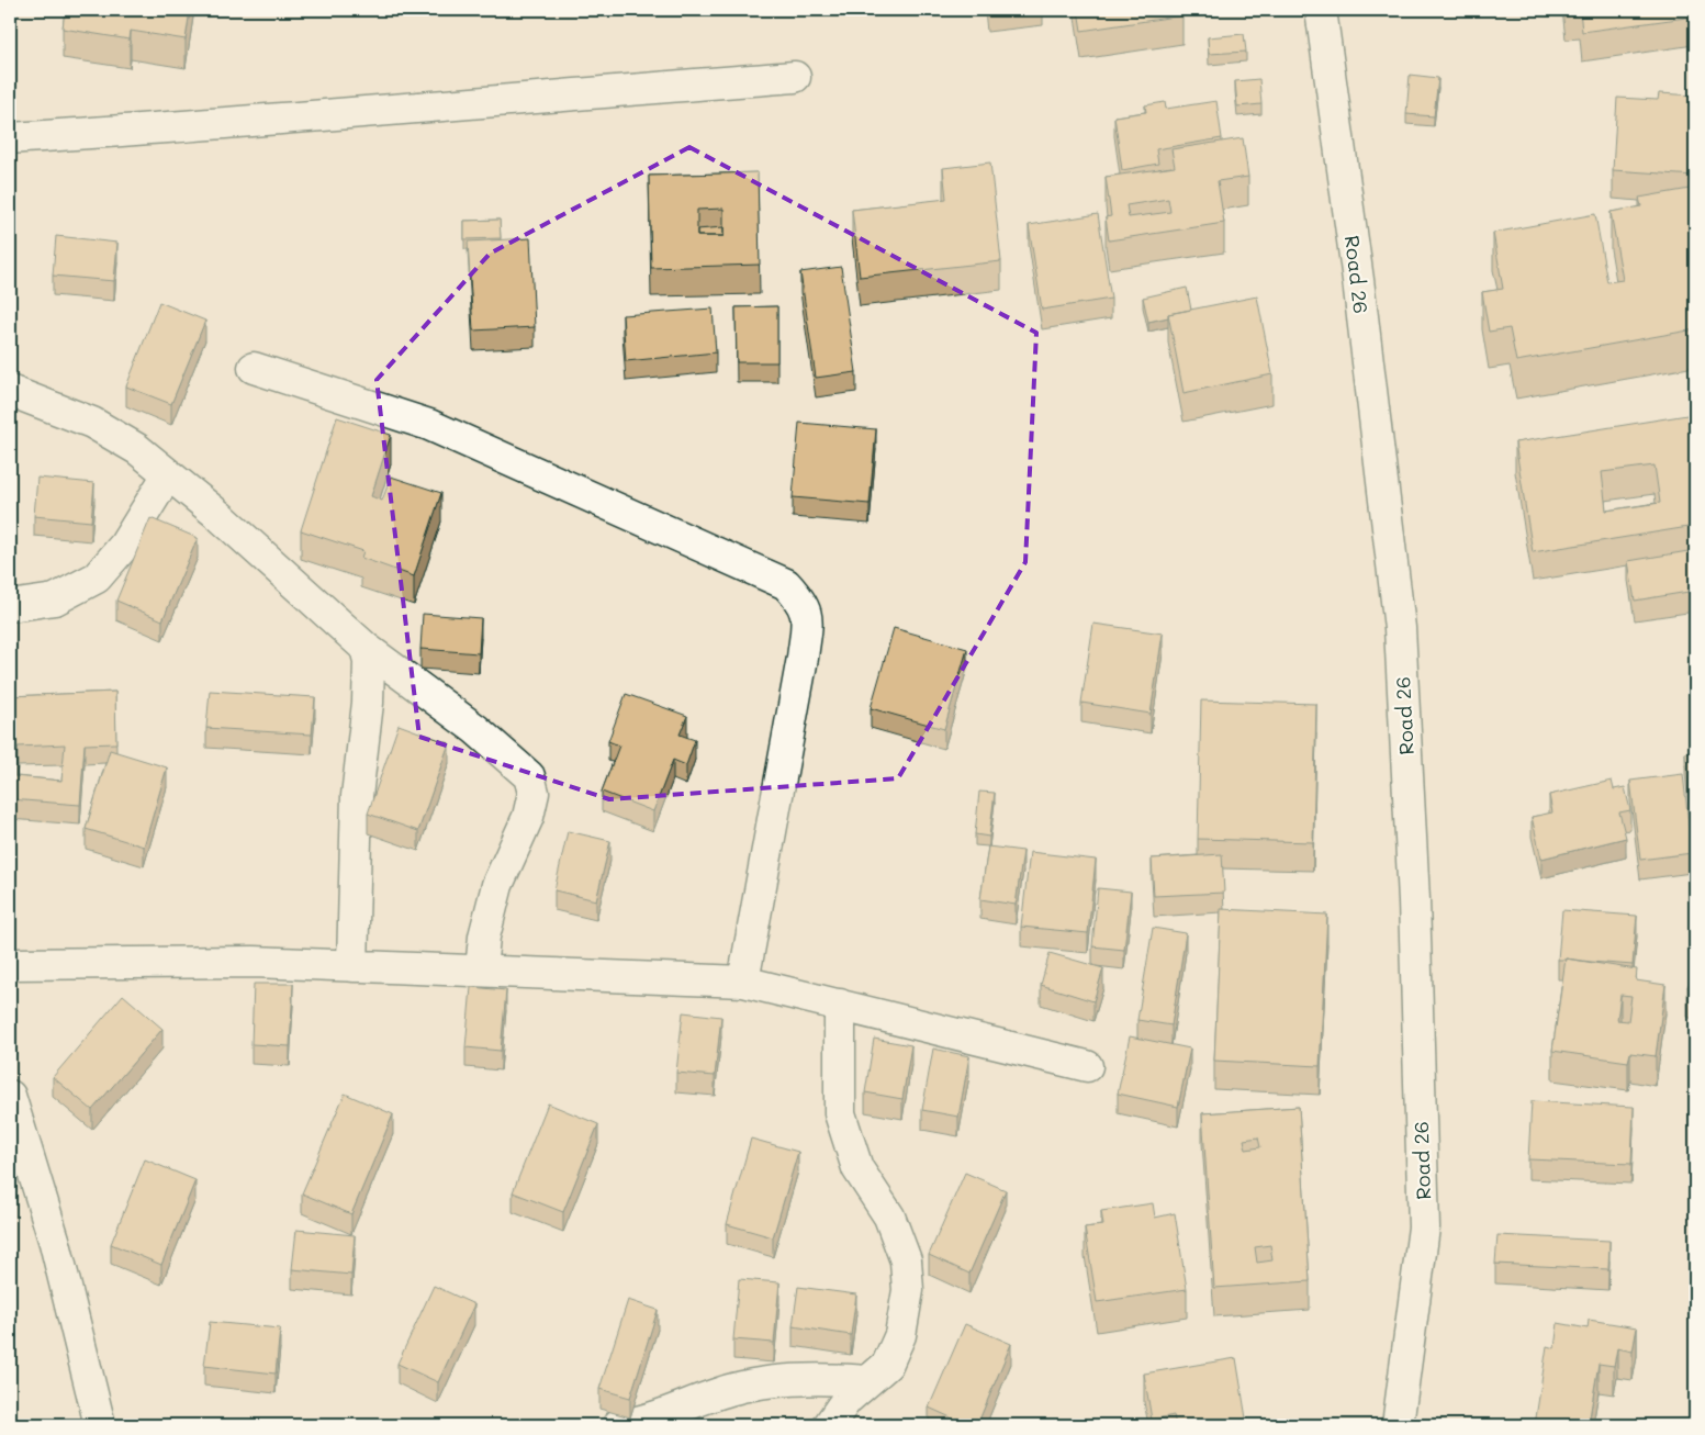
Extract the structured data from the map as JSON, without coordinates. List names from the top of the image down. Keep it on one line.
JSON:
{"streets":{"street":["Road 26"]}}
